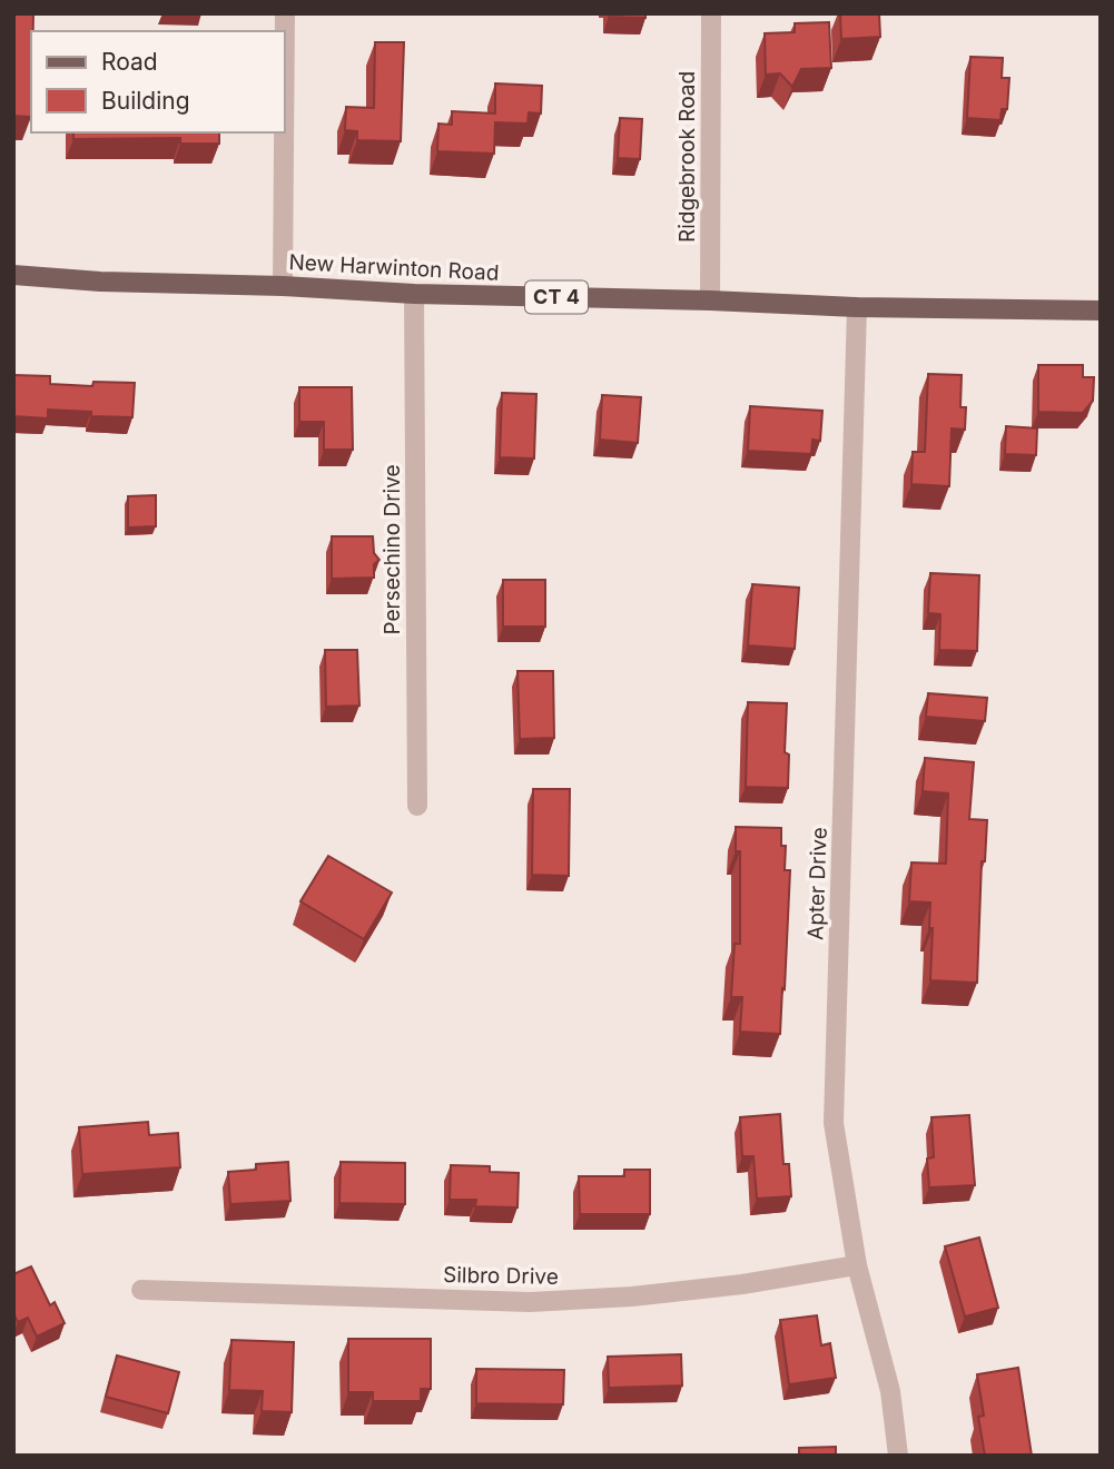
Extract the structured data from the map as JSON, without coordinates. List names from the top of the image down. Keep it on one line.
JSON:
{"streets":{"main road":["New Harwinton Road","CT 4"],"street":["Ridgebrook Road","Persechino Drive","Apter Drive","Silbro Drive"]},"crossings":[["Ridgebrook Road","New Harwinton Road"],["New Harwinton Road","Persechino Drive"],["New Harwinton Road","Apter Drive"],["Apter Drive","Silbro Drive"]],"legend":["Road","Building"]}
